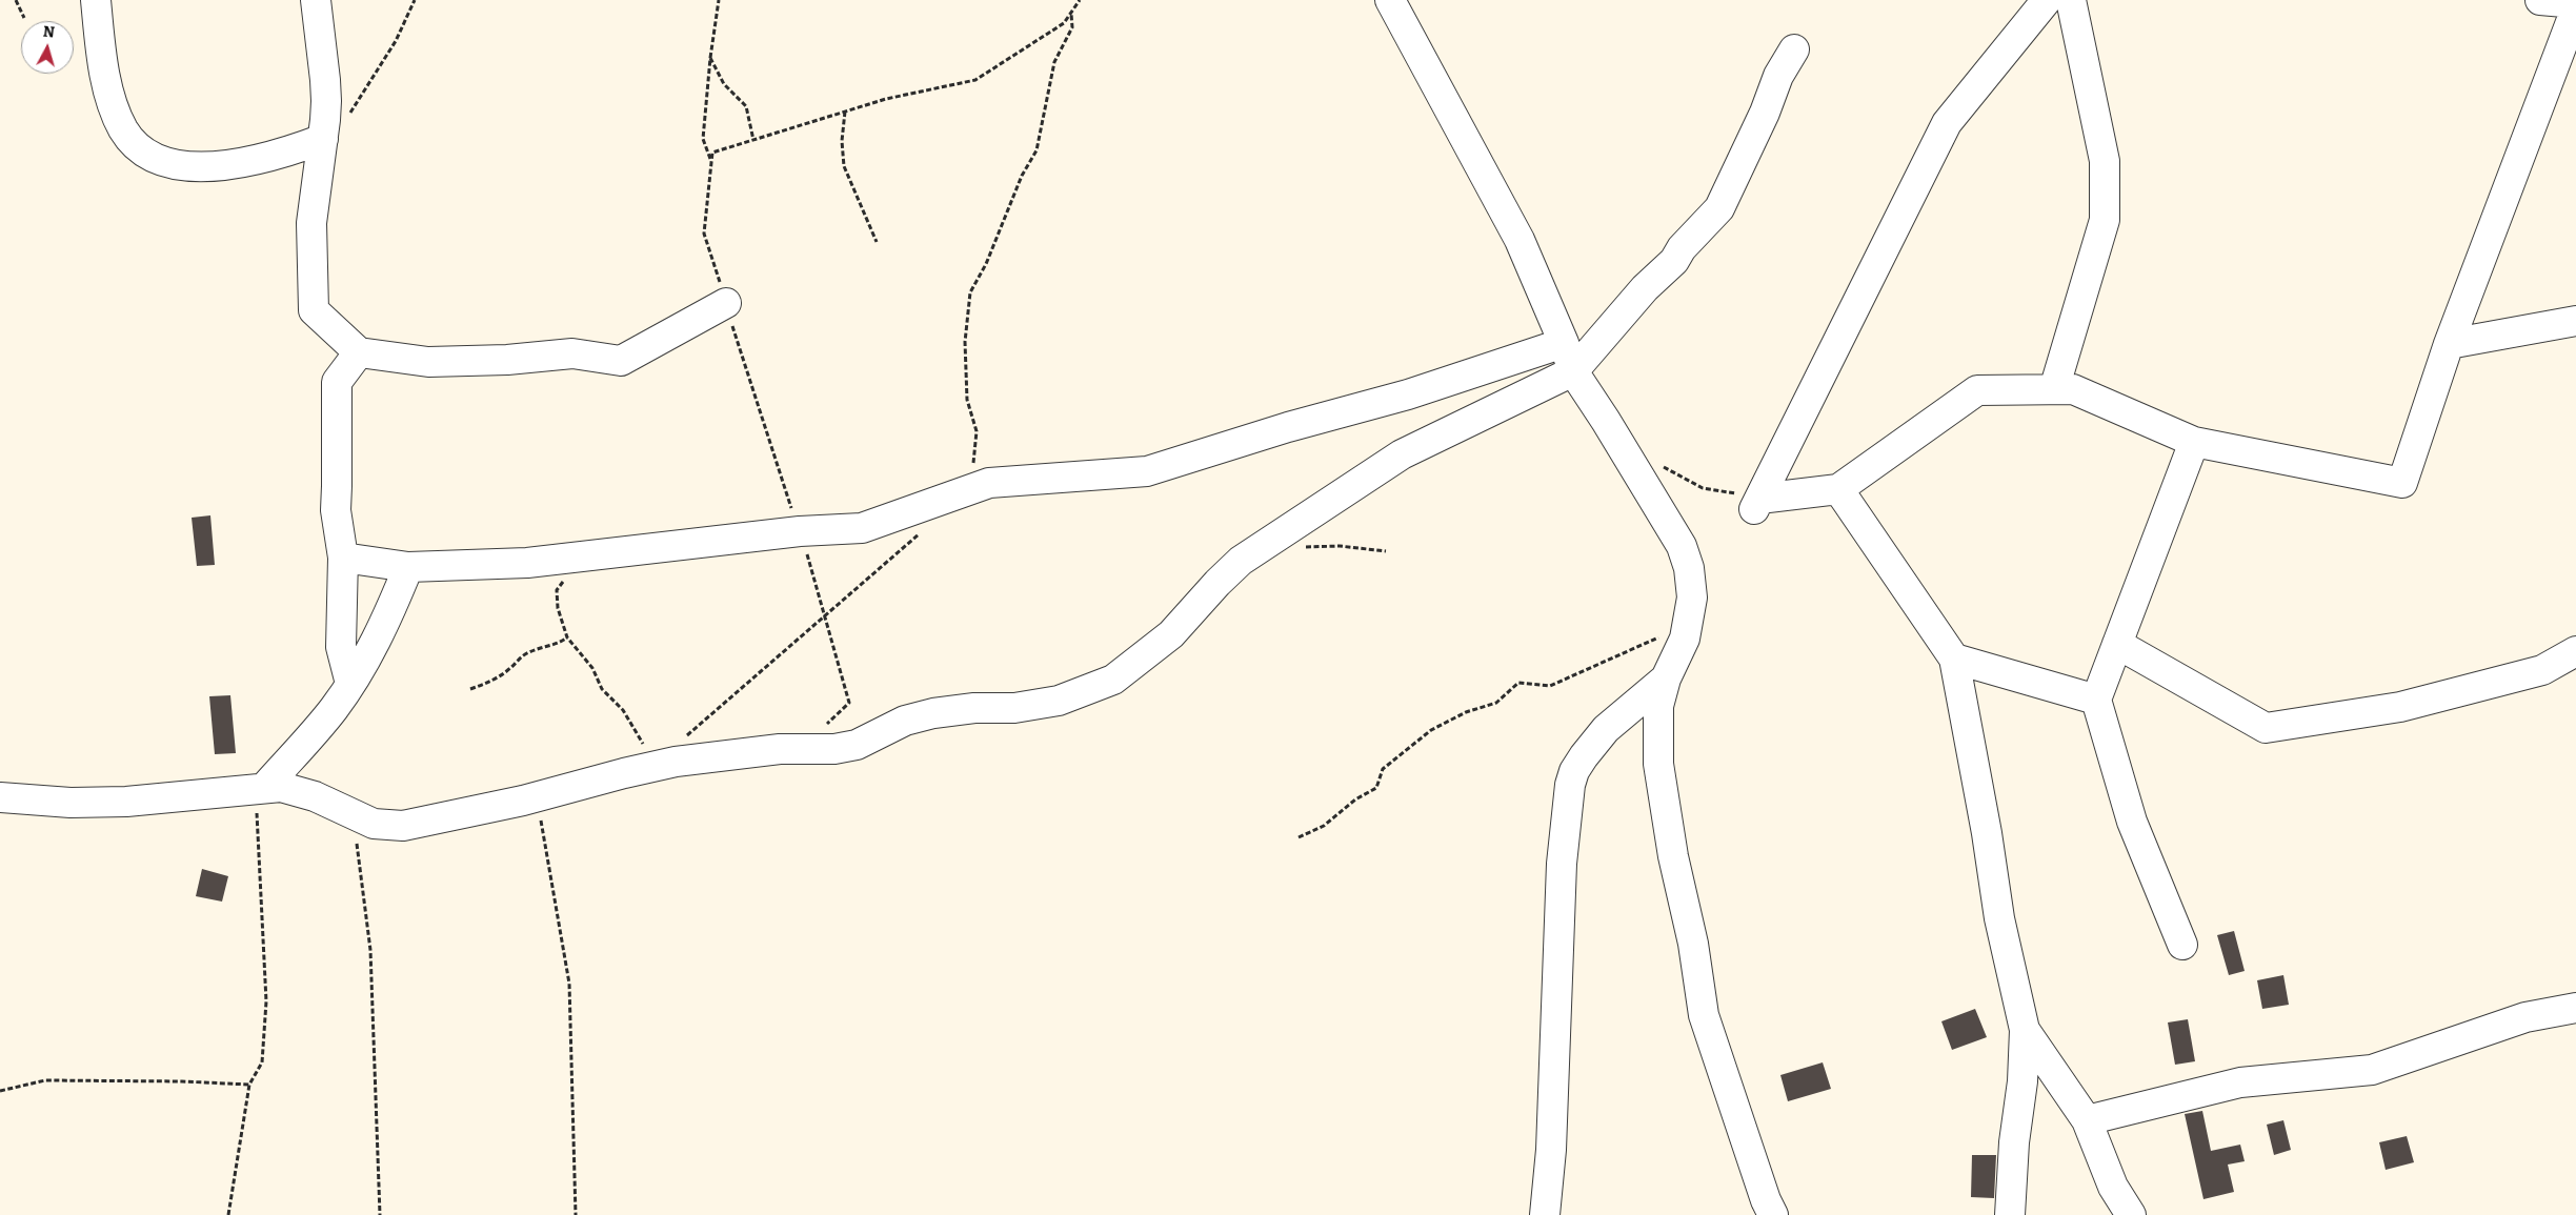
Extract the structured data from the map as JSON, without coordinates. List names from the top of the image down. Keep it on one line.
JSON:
{"north":"top"}
